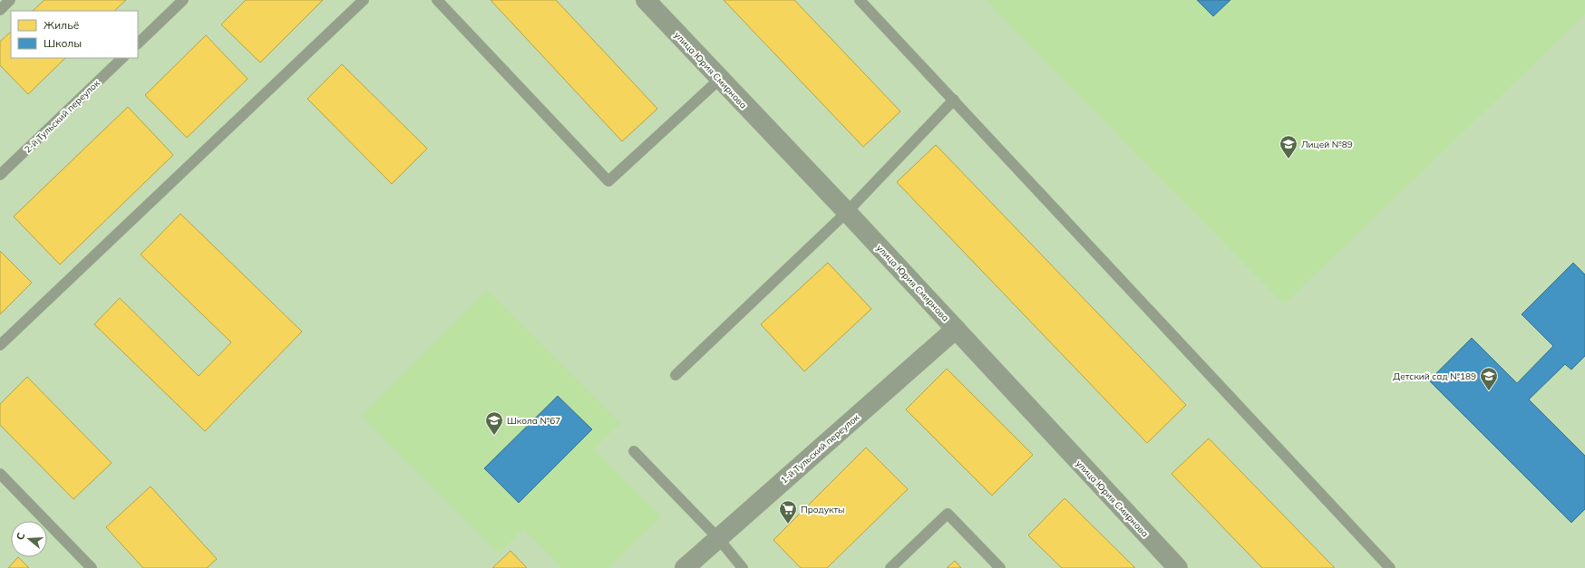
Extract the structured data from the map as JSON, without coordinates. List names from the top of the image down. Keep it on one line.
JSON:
{"streets":{"street":["улица Юрия Смирнова","1-й Тульский переулок"],"lane":["2-й Тульский переулок"]},"crossings":[["улица Юрия Смирнова","1-й Тульский переулок"]],"places":{"school or university":["Лицей №89","Детский сад №189","Школа №67"],"supermarket":["Продукты"]},"legend":["Жильё","Школы"],"north":"left"}
